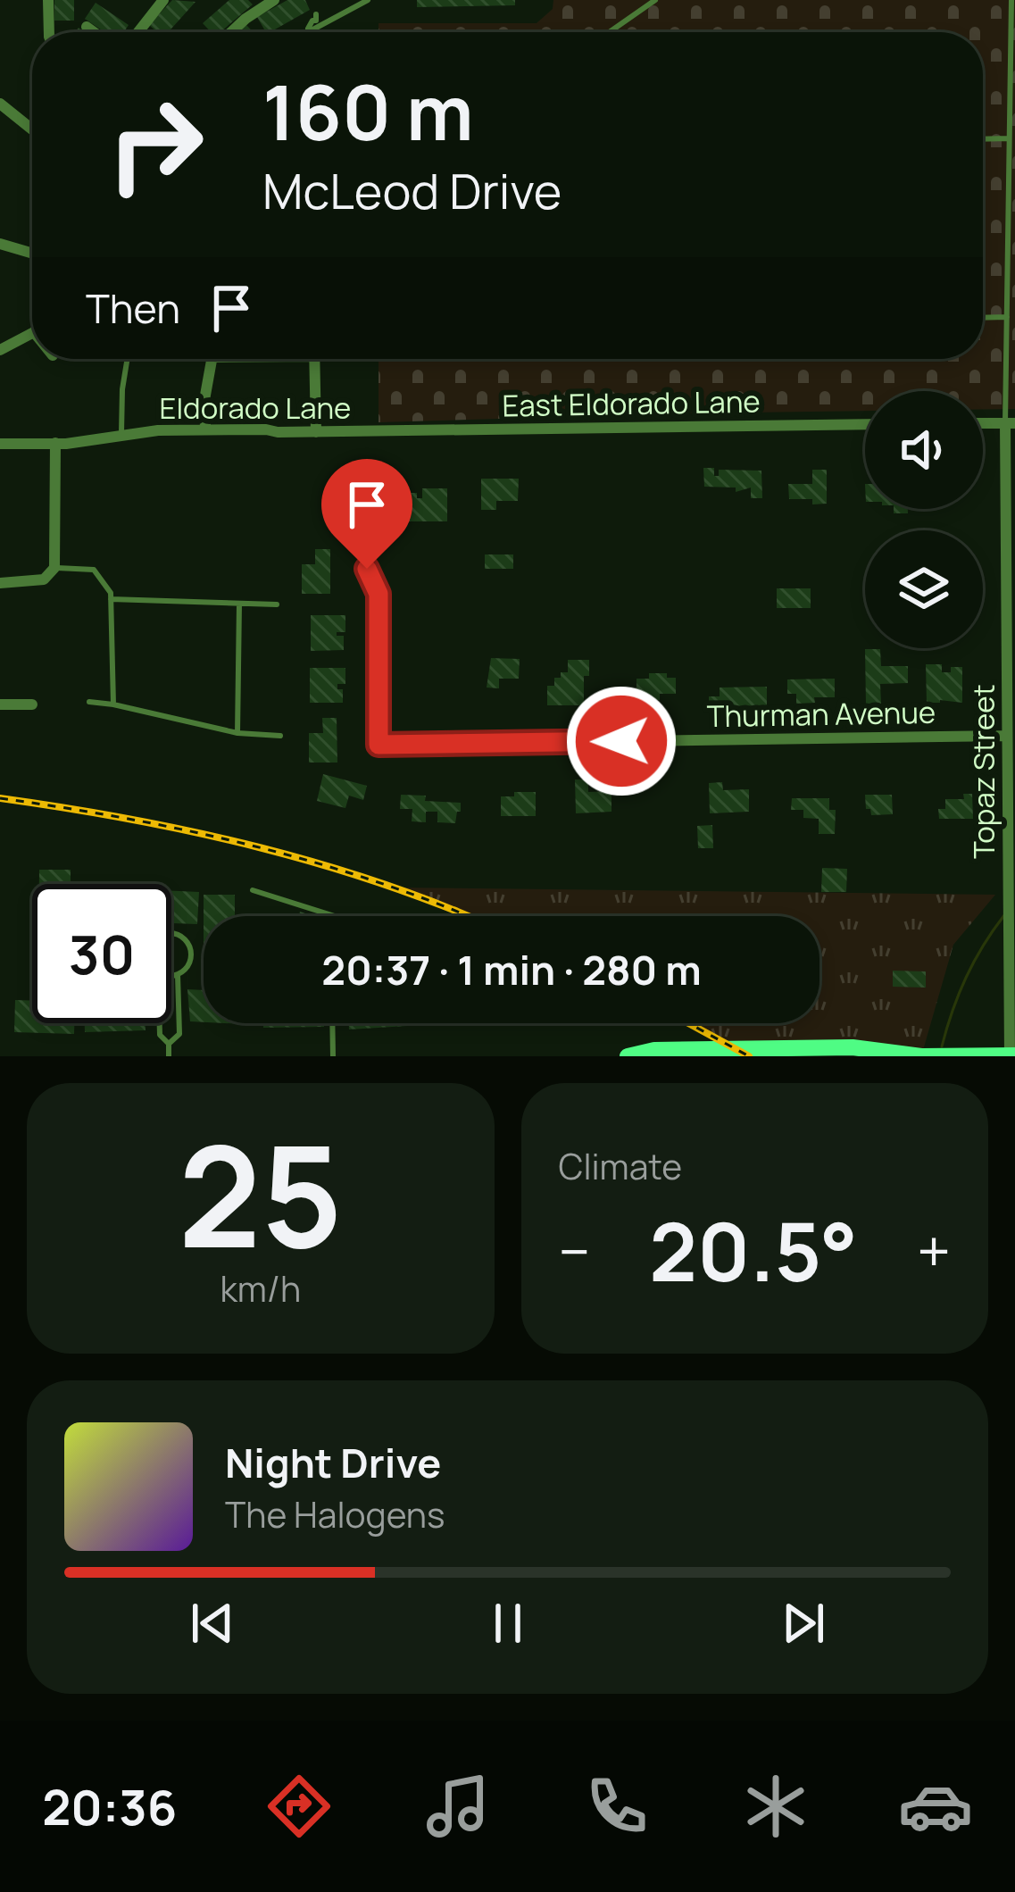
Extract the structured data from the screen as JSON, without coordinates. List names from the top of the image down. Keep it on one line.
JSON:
{"streets":{"street":["East Eldorado Lane","Eldorado Lane","Thurman Avenue","Topaz Street"]},"crossings":[["East Eldorado Lane","Eldorado Lane"],["Thurman Avenue","Topaz Street"]],"page":{"turn":["160 m","McLeod Drive"],"then":"Then","limit":"30","trip":"20:37 · 1 min · 280 m","tile":[["25","km/h"],"Climate"],"heat":["−","20.5°","+"],"song":["Night Drive","The Halogens"],"tabs":"20:36"}}
